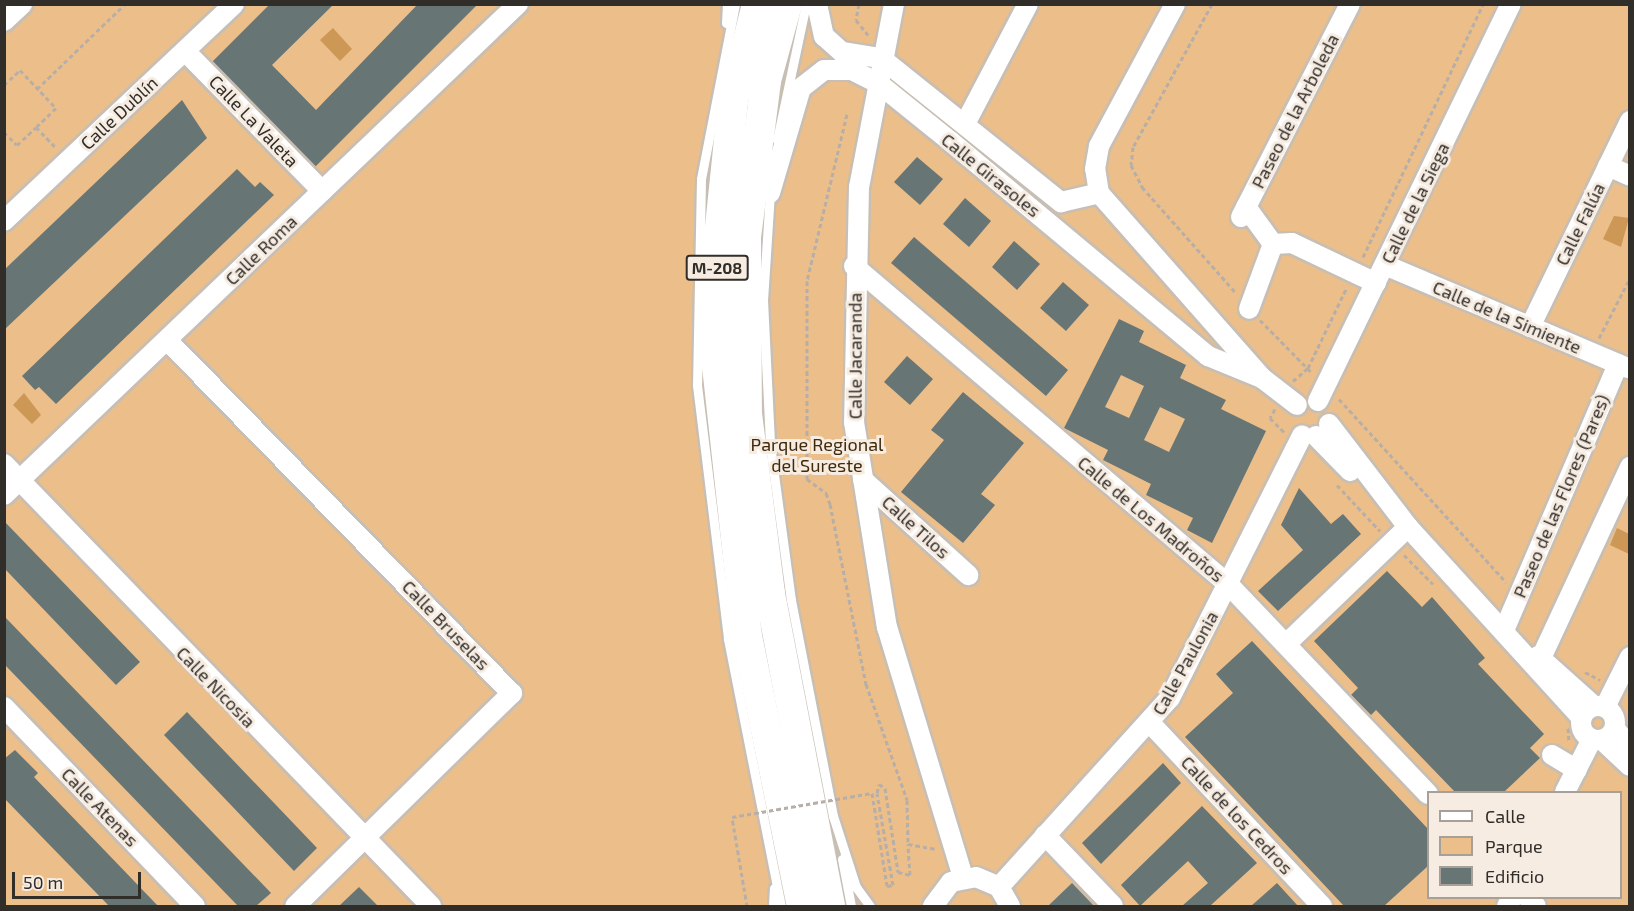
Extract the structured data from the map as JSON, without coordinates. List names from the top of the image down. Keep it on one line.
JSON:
{"streets":{"main road":["M-208"],"street":["Paseo de la Arboleda","Calle Dublín","Calle La Valeta","Calle Girasoles","Calle de la Siega","Calle Falúa","Calle Roma","Calle de la Simiente","Calle Jacaranda","Paseo de las Flores (Pares)","Calle de Los Madroños","Calle Tilos","Calle Bruselas","Calle Paulonia","Calle Nicosia","Calle Atenas","Calle de los Cedros"]},"crossings":[["Paseo de la Arboleda","Calle de la Simiente"],["Calle Dublín","Calle La Valeta"],["Calle La Valeta","Calle Roma"],["Calle Girasoles","Calle Jacaranda"],["Calle de la Siega","Calle de la Simiente"],["Calle Falúa","Calle de la Simiente"],["Calle Roma","Calle Bruselas"],["Calle Roma","Calle Nicosia"],["Calle de la Simiente","Paseo de las Flores (Pares)"],["Calle Jacaranda","Calle de Los Madroños"],["Calle Jacaranda","Calle Tilos"],["Calle de Los Madroños","Calle Paulonia"],["Calle Bruselas","Calle Nicosia"],["Calle Paulonia","Calle de los Cedros"]],"parks":["Parque Regional del Sureste"],"legend":["Calle","Parque","Edificio"],"scale_bar":"50 m"}
